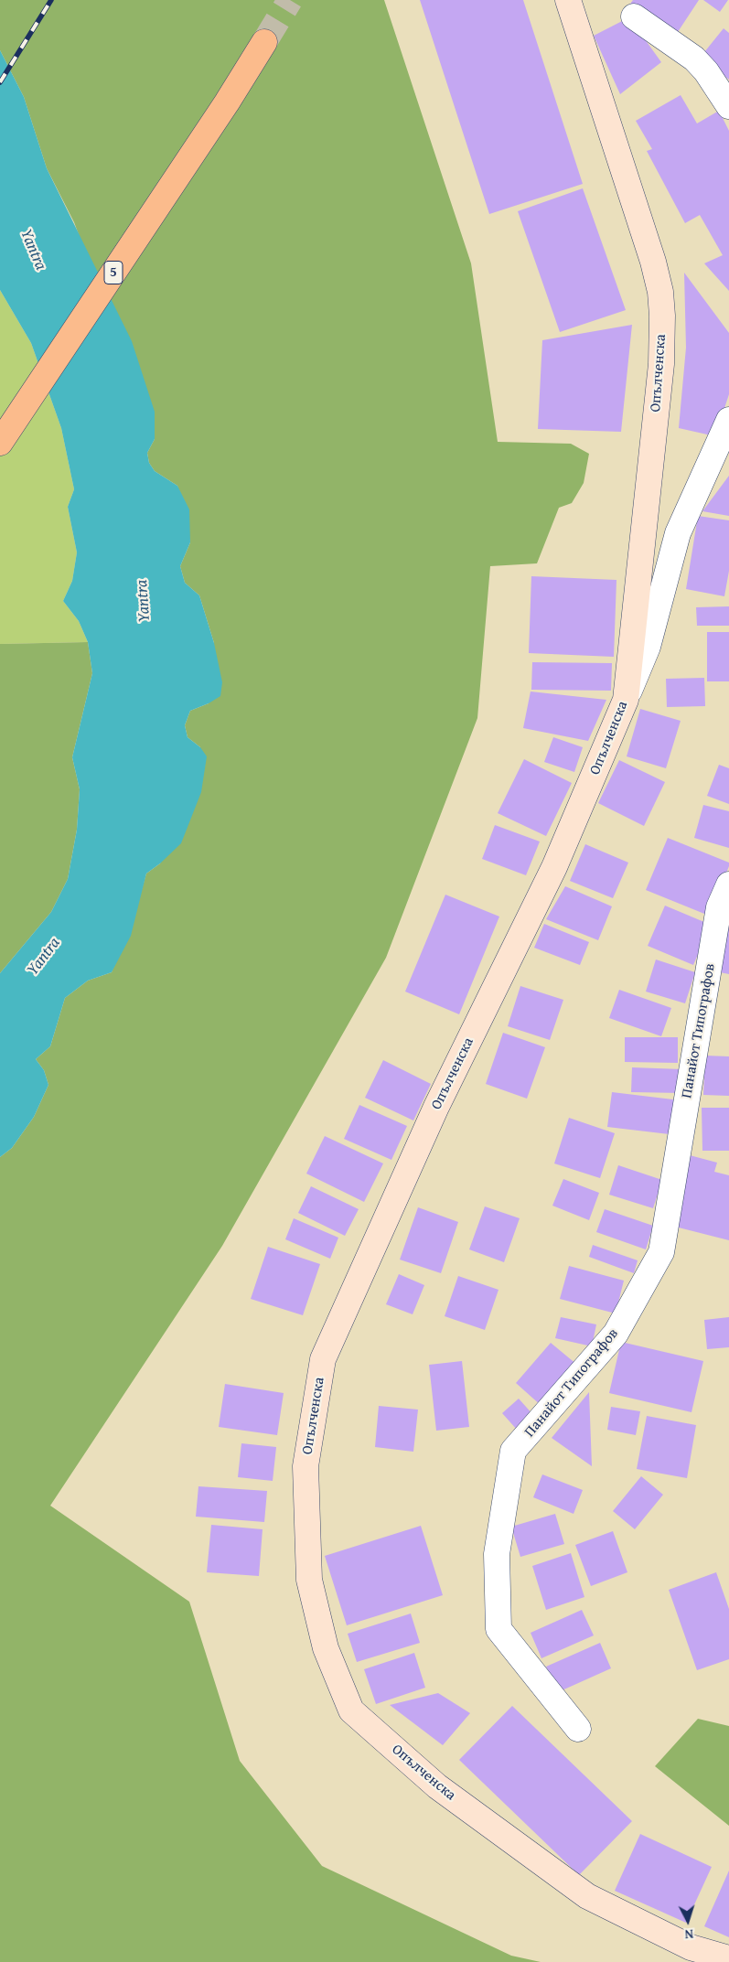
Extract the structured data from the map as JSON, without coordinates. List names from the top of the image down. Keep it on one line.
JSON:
{"streets":{"main road":["5"],"street":["Опълченска","Панайот Типографов"]},"water":["Yantra"],"north":"bottom"}
